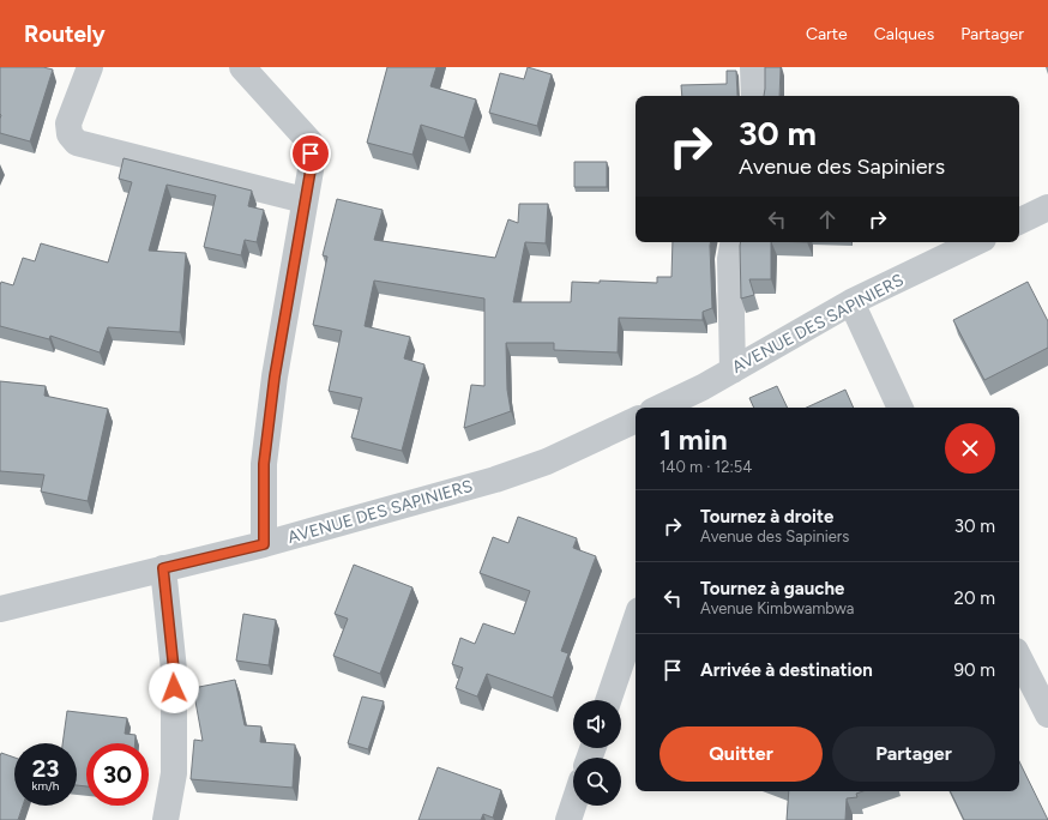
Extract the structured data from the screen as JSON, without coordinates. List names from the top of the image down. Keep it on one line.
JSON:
{"streets":{"street":["AVENUE DES SAPINIERS"]},"page":{"header":"Routely","nav":["Carte","Calques","Partager"],"turn":["30 m","Avenue des Sapiniers"],"heading":["1 min","140 m · 12:54"],"list":[{"name":"Tournez à droite","note":"Avenue des Sapiniers","value":"30 m"},{"name":"Tournez à gauche","note":"Avenue Kimbwambwa","value":"20 m"},{"name":"Arrivée à destination","value":"90 m"}],"buttons":["Quitter","Partager"],"speed":"23 km/h","limit":"30"}}
